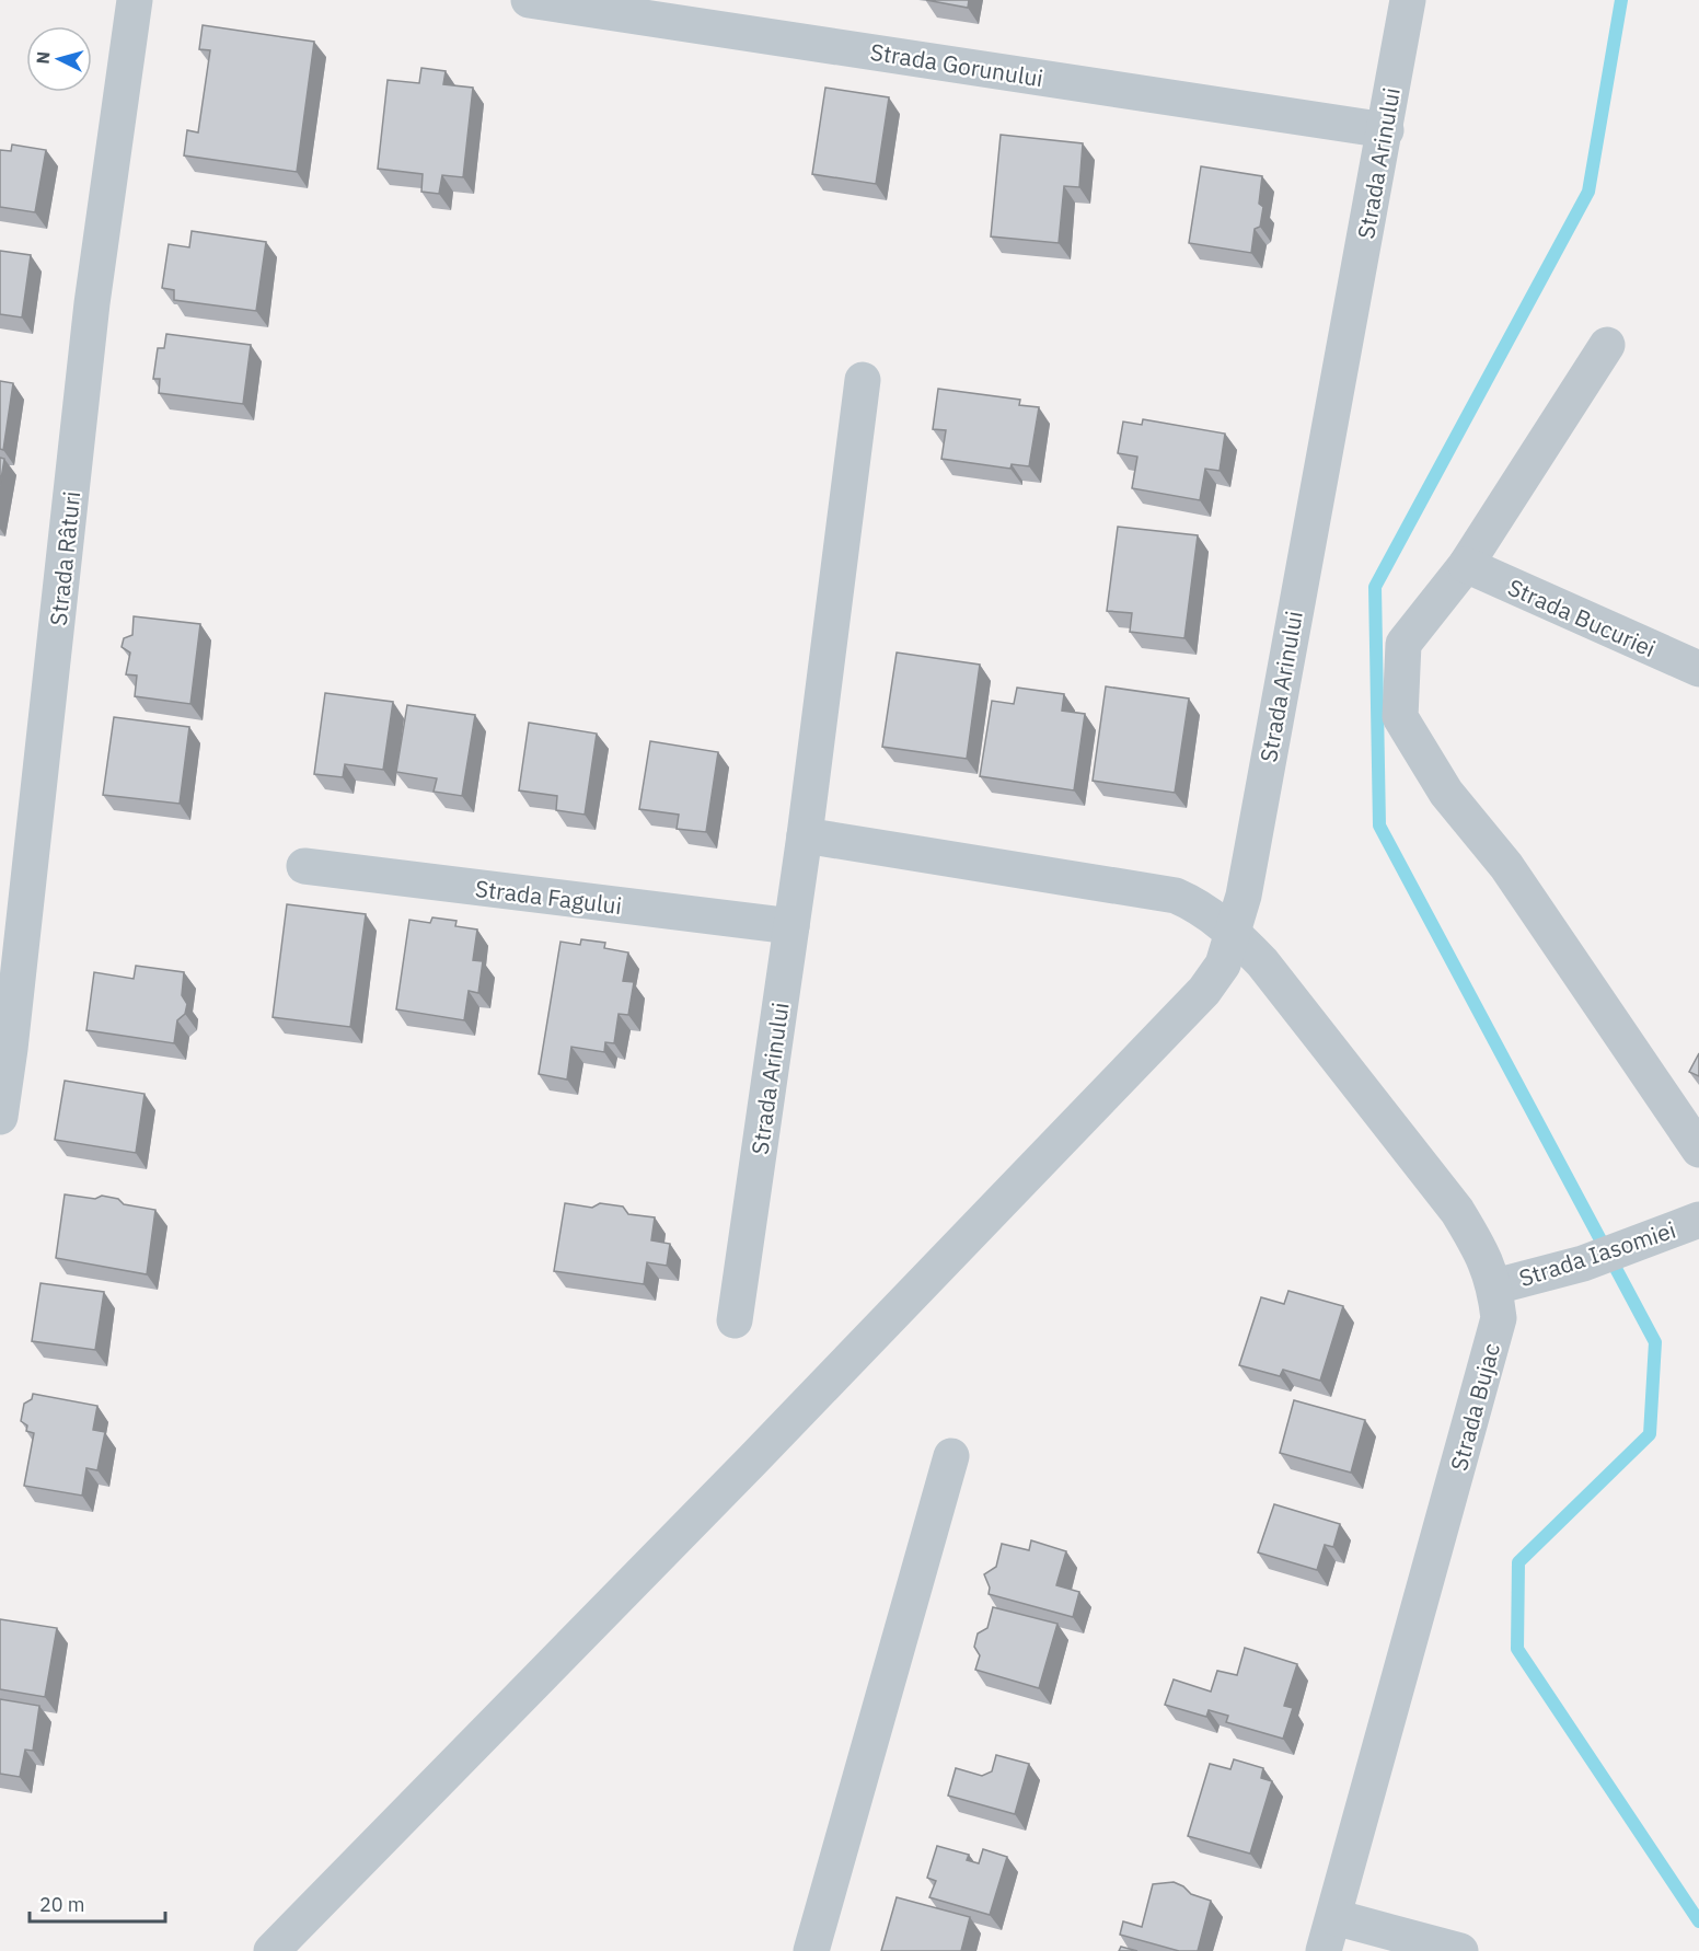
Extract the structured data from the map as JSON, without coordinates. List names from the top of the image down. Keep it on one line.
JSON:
{"streets":{"street":["Strada Gorunului","Strada Arinului","Strada Râturi","Strada Bucuriei","Strada Fagului","Strada Iasomiei","Strada Bujac"]},"crossings":[["Strada Gorunului","Strada Arinului"],["Strada Arinului","Strada Fagului"],["Strada Arinului","Strada Bujac"],["Strada Iasomiei","Strada Bujac"]],"scale_bar":"20 m","north":"left"}
